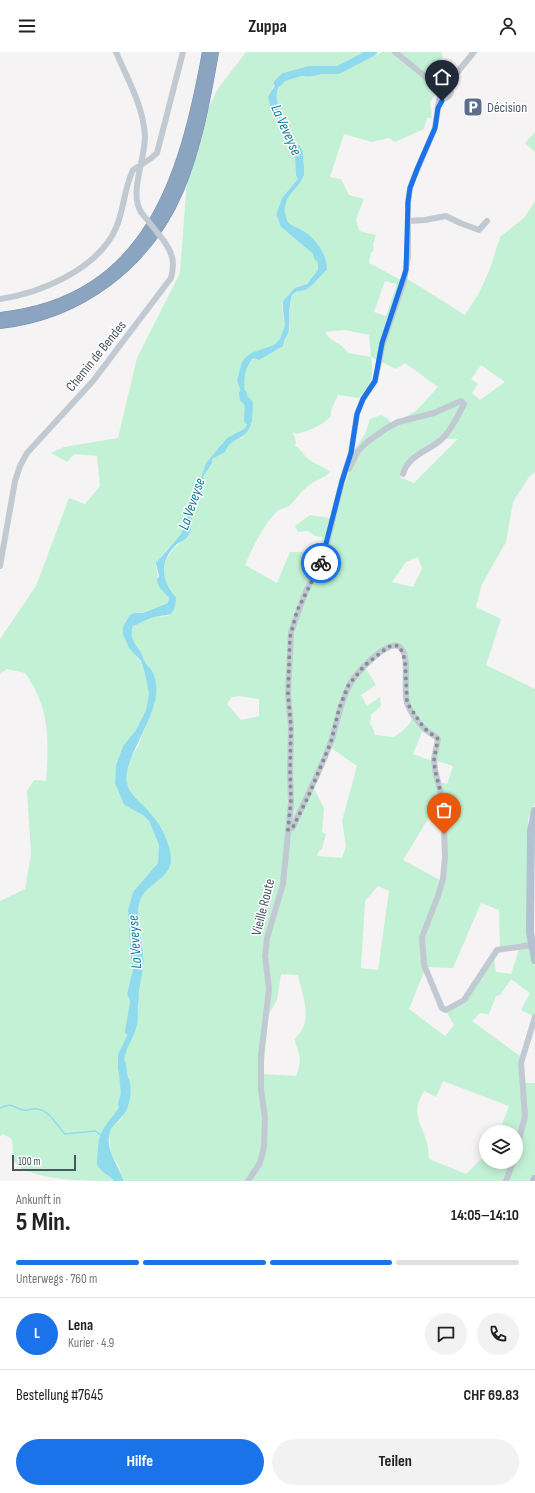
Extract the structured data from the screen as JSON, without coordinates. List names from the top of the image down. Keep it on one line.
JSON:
{"streets":{"street":["Chemin de Bendes","Vieille Route"]},"water":["La Veveyse"],"places":{"parking":["Décision"]},"scale_bar":"100 m","page":{"header":"Zuppa","scale":"100 m","heading":["5 Min.","Ankunft in","14:05–14:10"],"panel":["Lena","Kurier · 4.9","Bestellung #7645","CHF 69.83"],"bar":"Unterwegs · 760 m","round":"L","buttons":["Hilfe","Teilen"]}}
